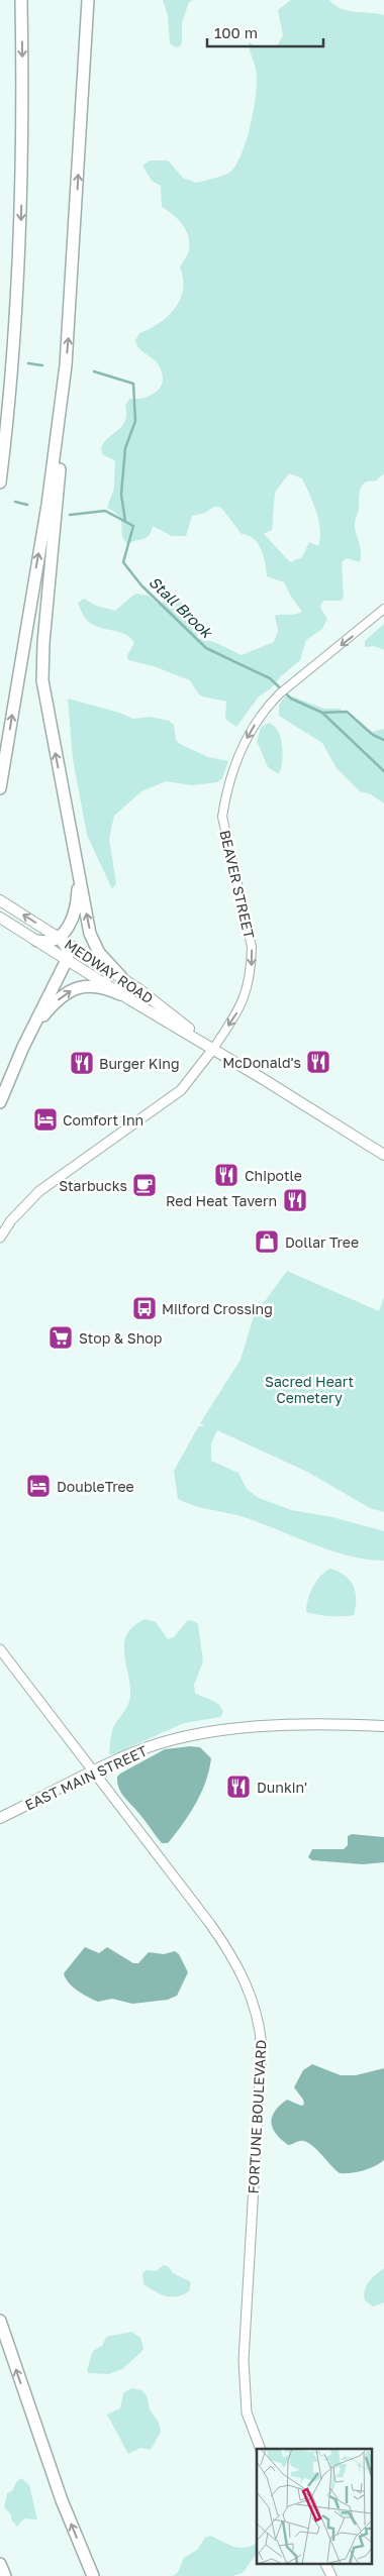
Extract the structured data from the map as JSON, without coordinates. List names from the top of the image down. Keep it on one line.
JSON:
{"streets":{"main road":["BEAVER STREET","MEDWAY ROAD","EAST MAIN STREET","FORTUNE BOULEVARD"]},"crossings":[["BEAVER STREET","MEDWAY ROAD"],["EAST MAIN STREET","FORTUNE BOULEVARD"]],"one_way":["BEAVER STREET"],"water":["Stall Brook"],"parks":["Sacred Heart Cemetery"],"places":{"restaurant":["McDonald's","Burger King","Chipotle","Red Heat Tavern","Dunkin'"],"hotel":["Comfort Inn","DoubleTree"],"cafe":["Starbucks"],"shop":["Dollar Tree"],"bus stop":["Milford Crossing"],"supermarket":["Stop & Shop"]},"scale_bar":"100 m"}
